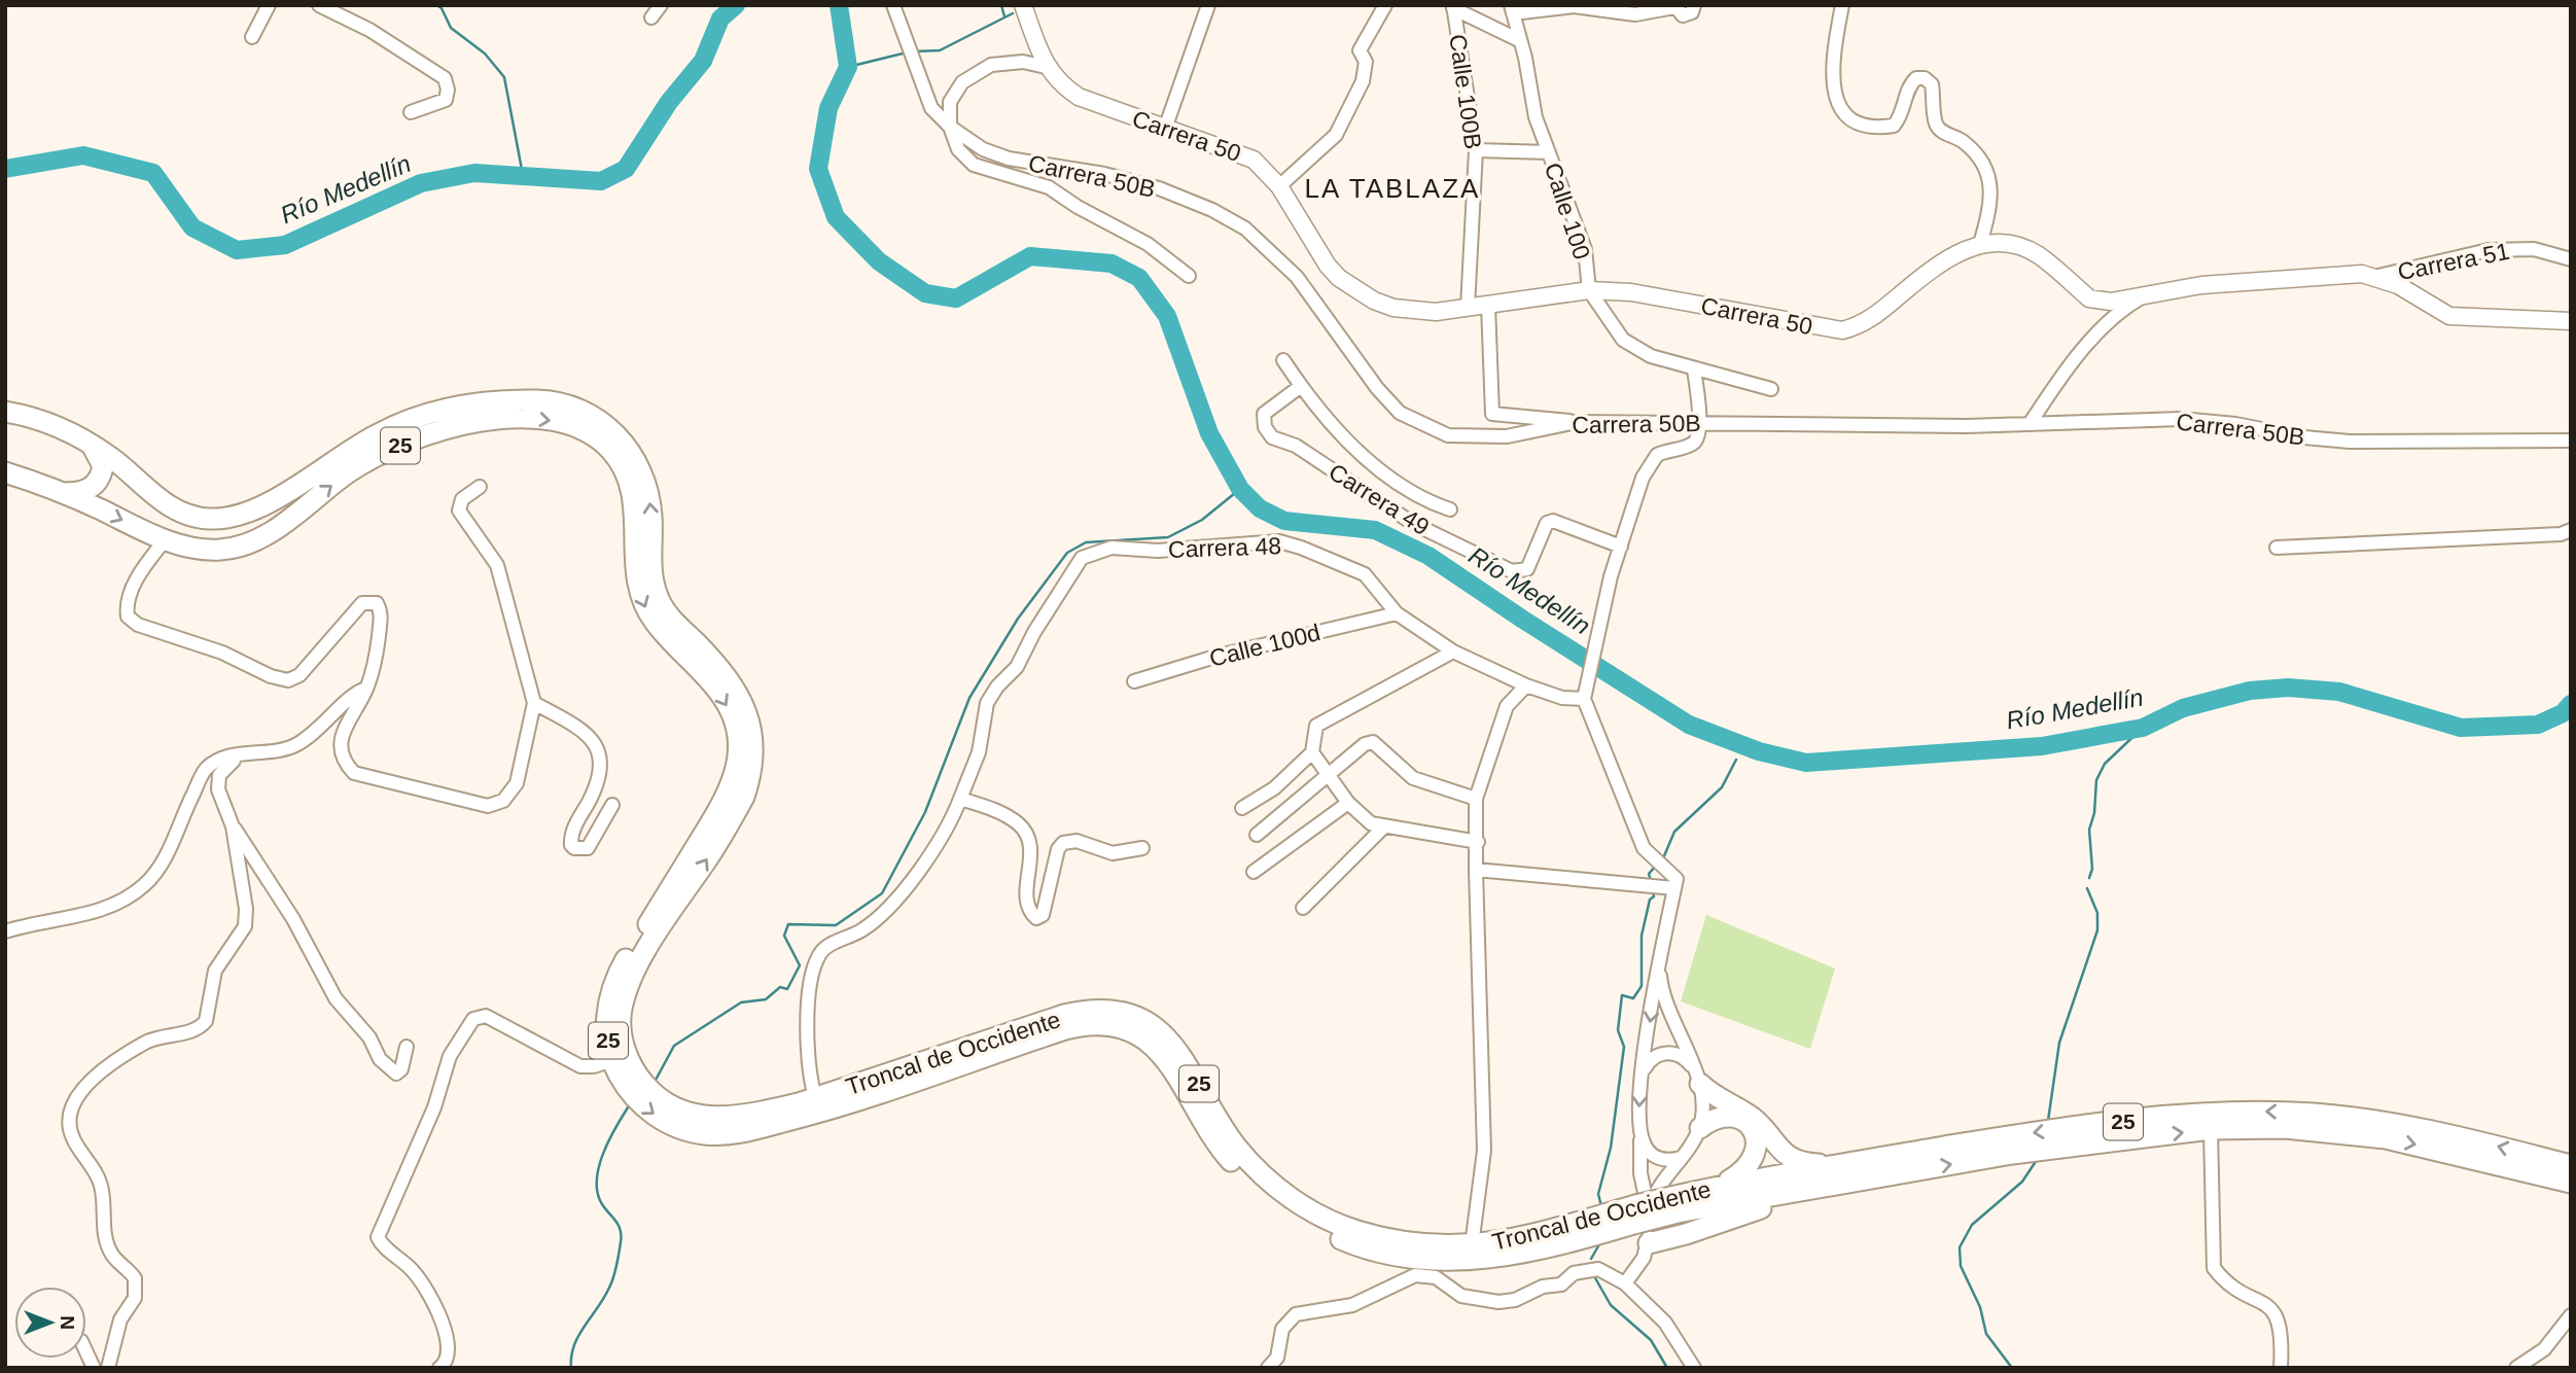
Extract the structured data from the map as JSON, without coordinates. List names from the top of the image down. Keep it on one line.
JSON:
{"streets":{"highway":["25","Troncal de Occidente"],"main road":["Carrera 50"],"street":["Calle 100B","Carrera 50B","Calle 100","Carrera 51","Carrera 49","Carrera 48","Calle 100d"]},"crossings":[["Calle 100B","Carrera 50"],["Carrera 50","Calle 100"],["Carrera 50","Carrera 51"],["Carrera 48","Calle 100d"]],"districts":["LA TABLAZA"],"water":["Río Medellín"],"north":"right"}
